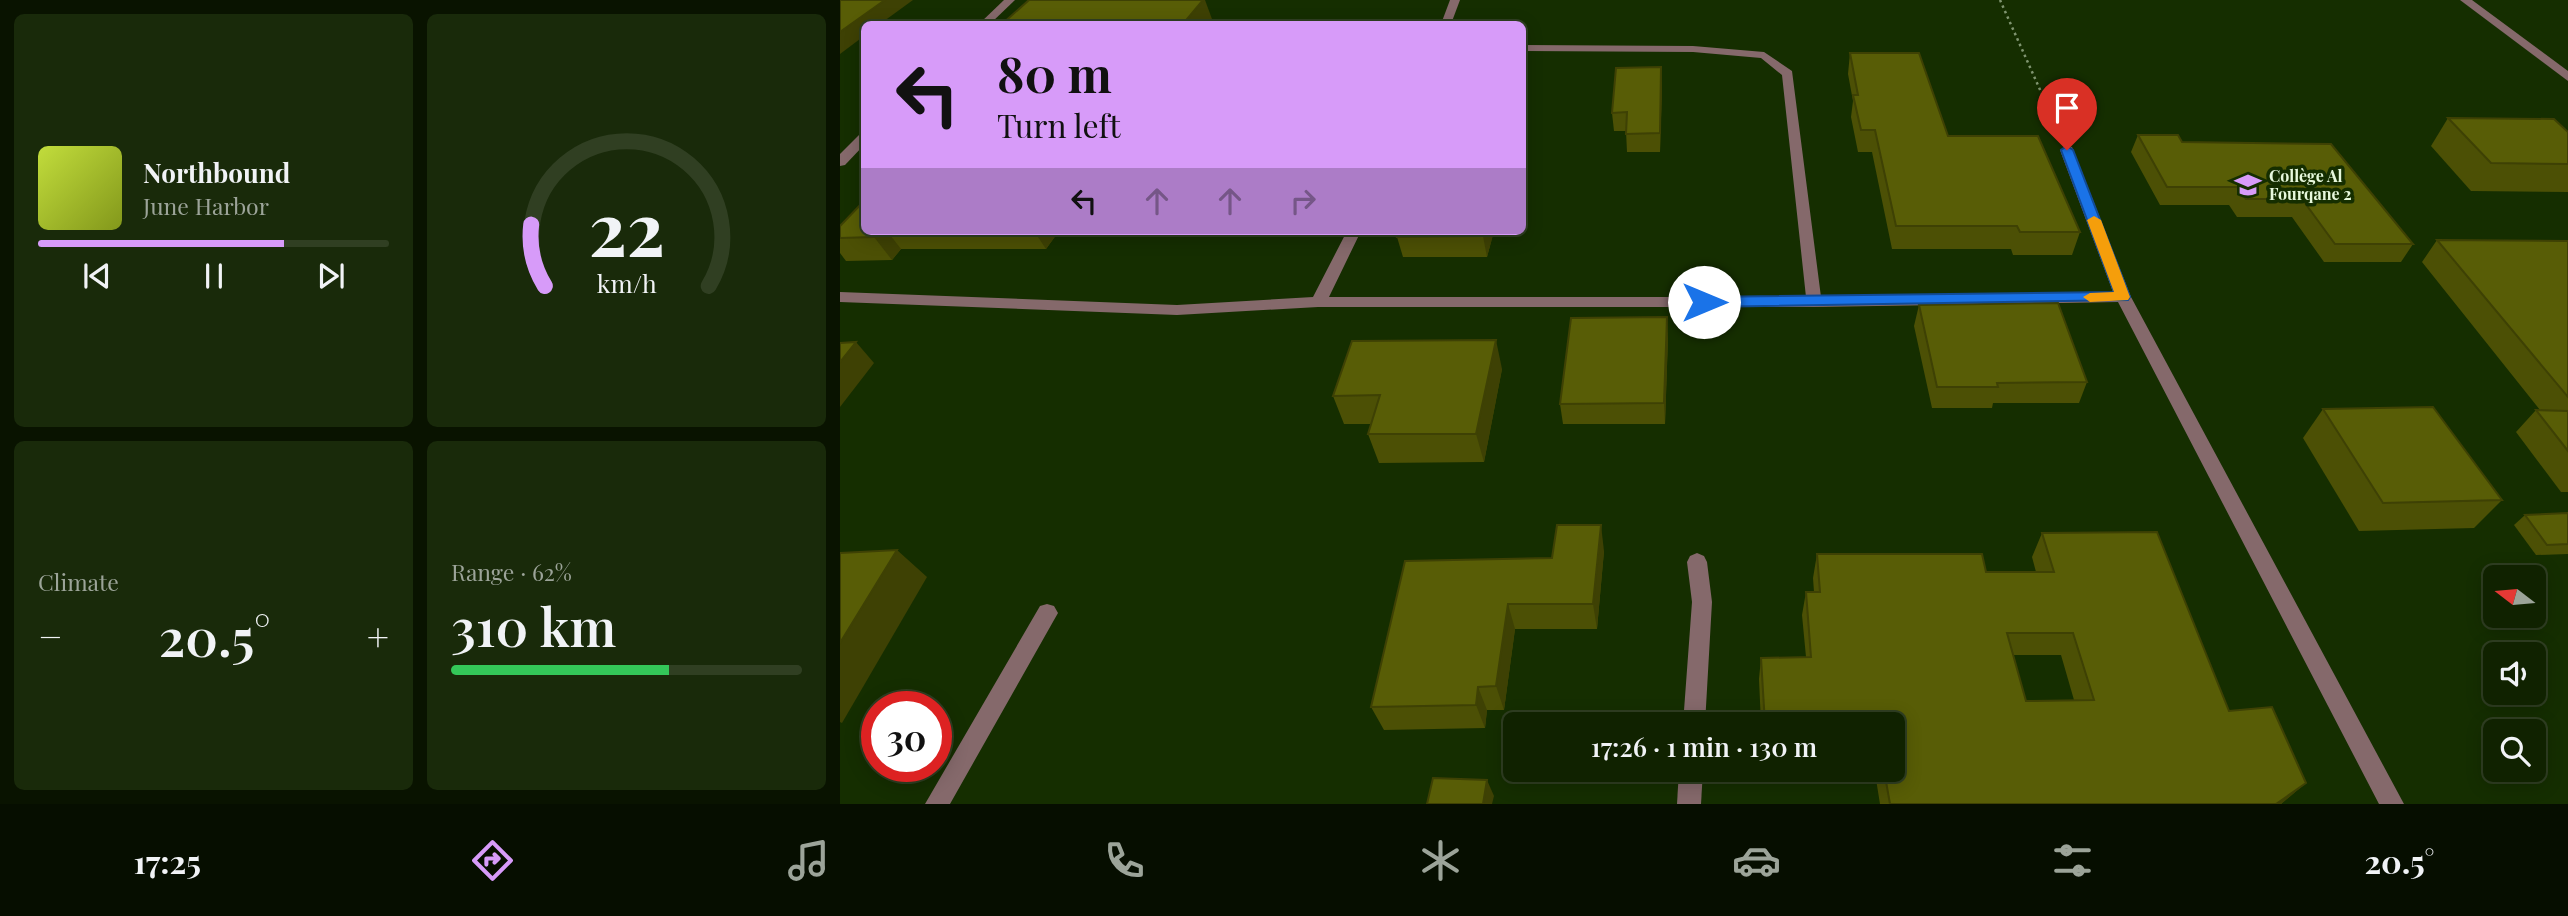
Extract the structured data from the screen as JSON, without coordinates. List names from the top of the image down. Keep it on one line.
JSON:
{"places":{"school or university":["Collège Al Fourqane 2"]},"north":"left","page":{"turn":["80 m","Turn left"],"song":["Northbound","June Harbor"],"tile":["Climate",["Range · 62%","310 km"]],"heat":["−","20.5°","+"],"limit":"30","trip":"17:26 · 1 min · 130 m","tabs":["17:25","20.5°"],"gauge":["22","km/h"]}}
